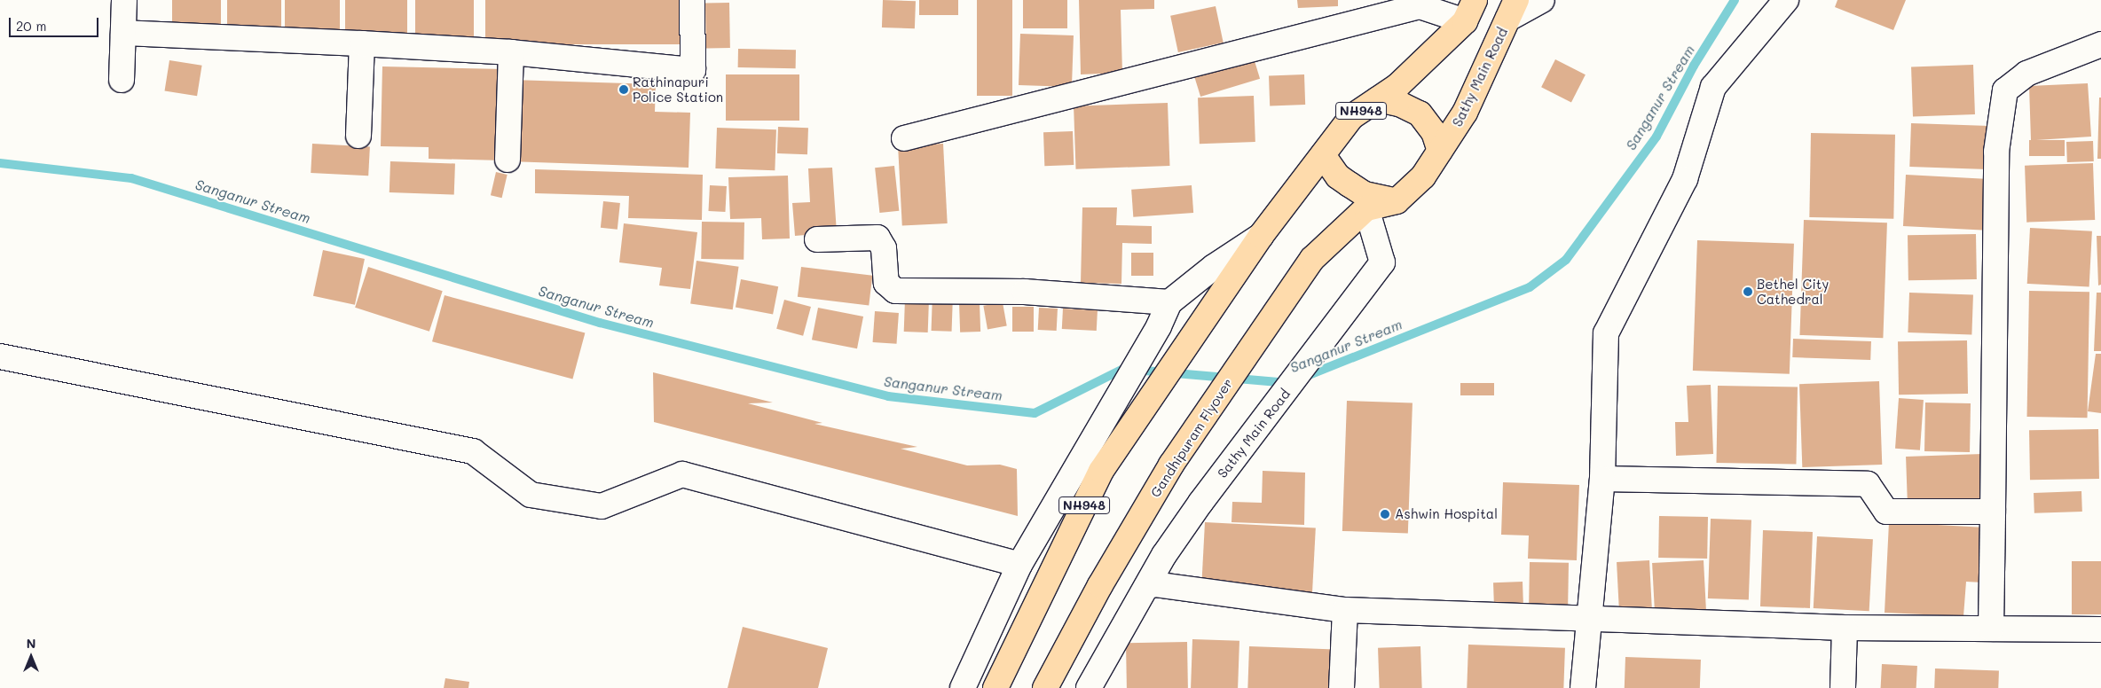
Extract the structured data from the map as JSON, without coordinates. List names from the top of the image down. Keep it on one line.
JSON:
{"streets":{"highway":["Sathy Main Road","NH948","Gandhipuram Flyover"]},"crossings":[["Sathy Main Road","NH948"],["Sathy Main Road","Gandhipuram Flyover"]],"water":["Sanganur Stream"],"places":["Rathinapuri Police Station","Bethel City Cathedral","Ashwin Hospital"],"scale_bar":"20 m","north":"top"}
